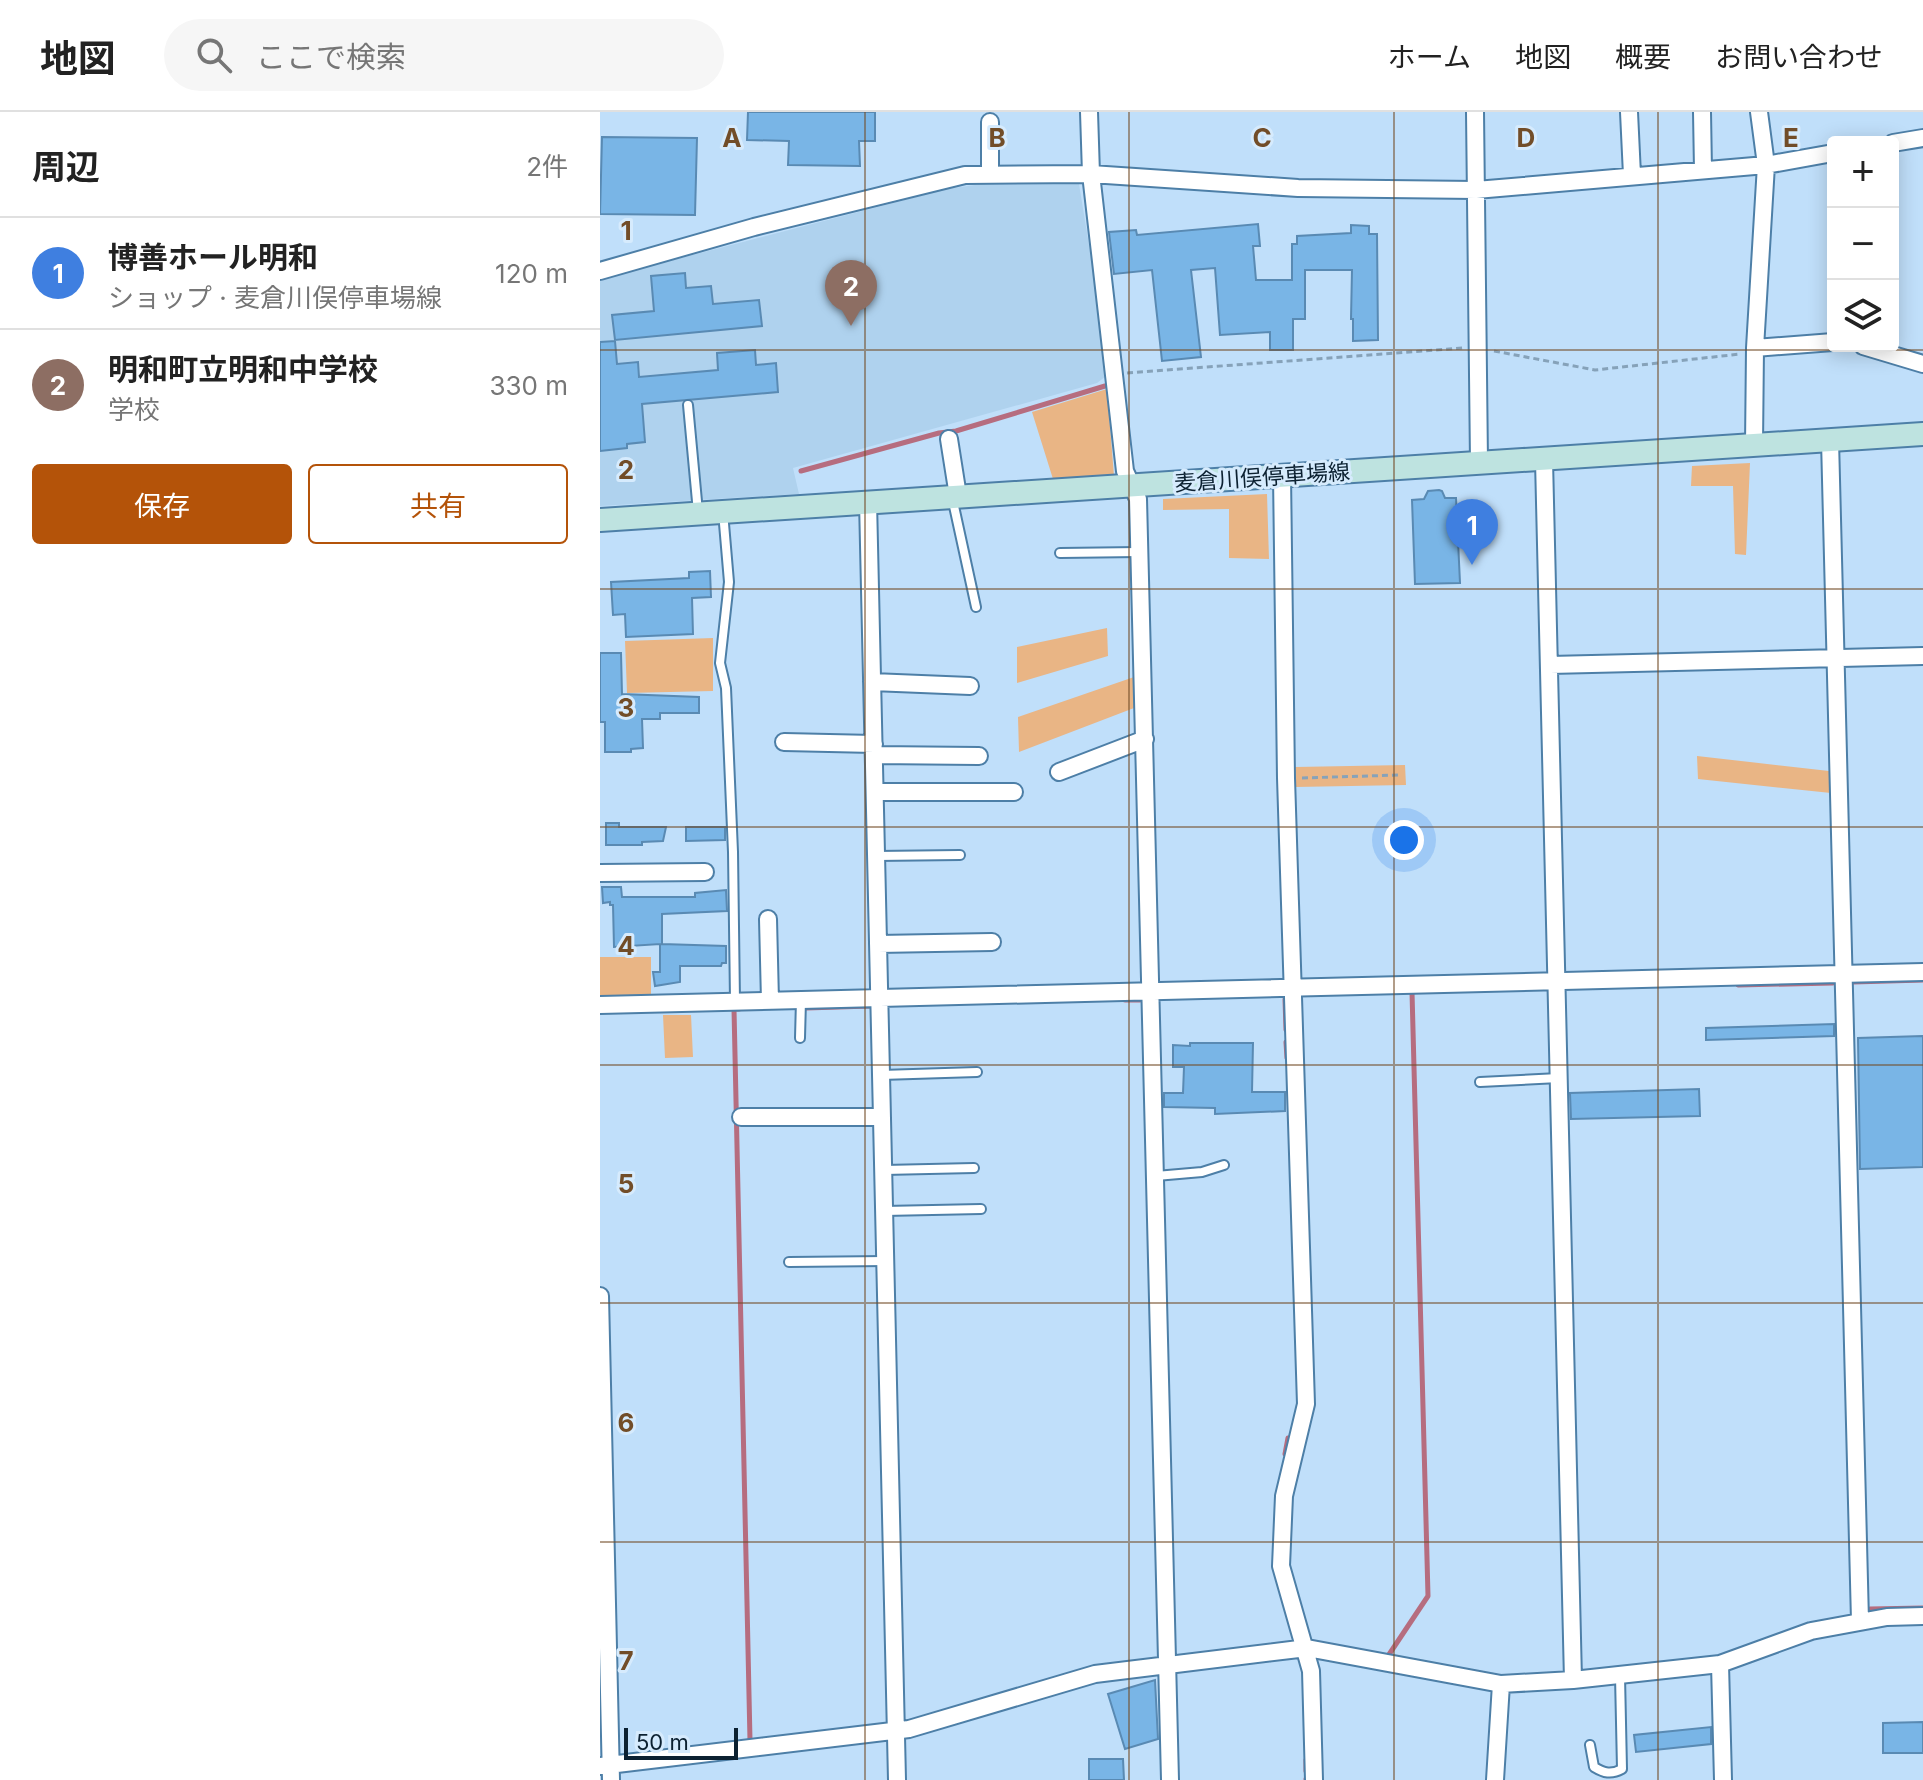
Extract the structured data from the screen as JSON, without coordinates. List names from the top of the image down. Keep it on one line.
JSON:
{"streets":{"main road":["麦倉川俣停車場線"]},"scale_bar":"50 m","page":{"header":"地図","search":"ここで検索","nav":["ホーム","地図","概要","お問い合わせ"],"heading":["周辺","2件"],"map_buttons":["+","−"],"list":[{"mark":"1","name":"博善ホール明和","note":"ショップ · 麦倉川俣停車場線","value":"120 m"},{"mark":"2","name":"明和町立明和中学校","note":"学校","value":"330 m"}],"pins":["2","1"],"buttons":["保存","共有"],"scale":"50 m"},"grid":{"columns":["A","B","C","D","E"],"rows":["1","2","3","4","5","6","7"]}}
